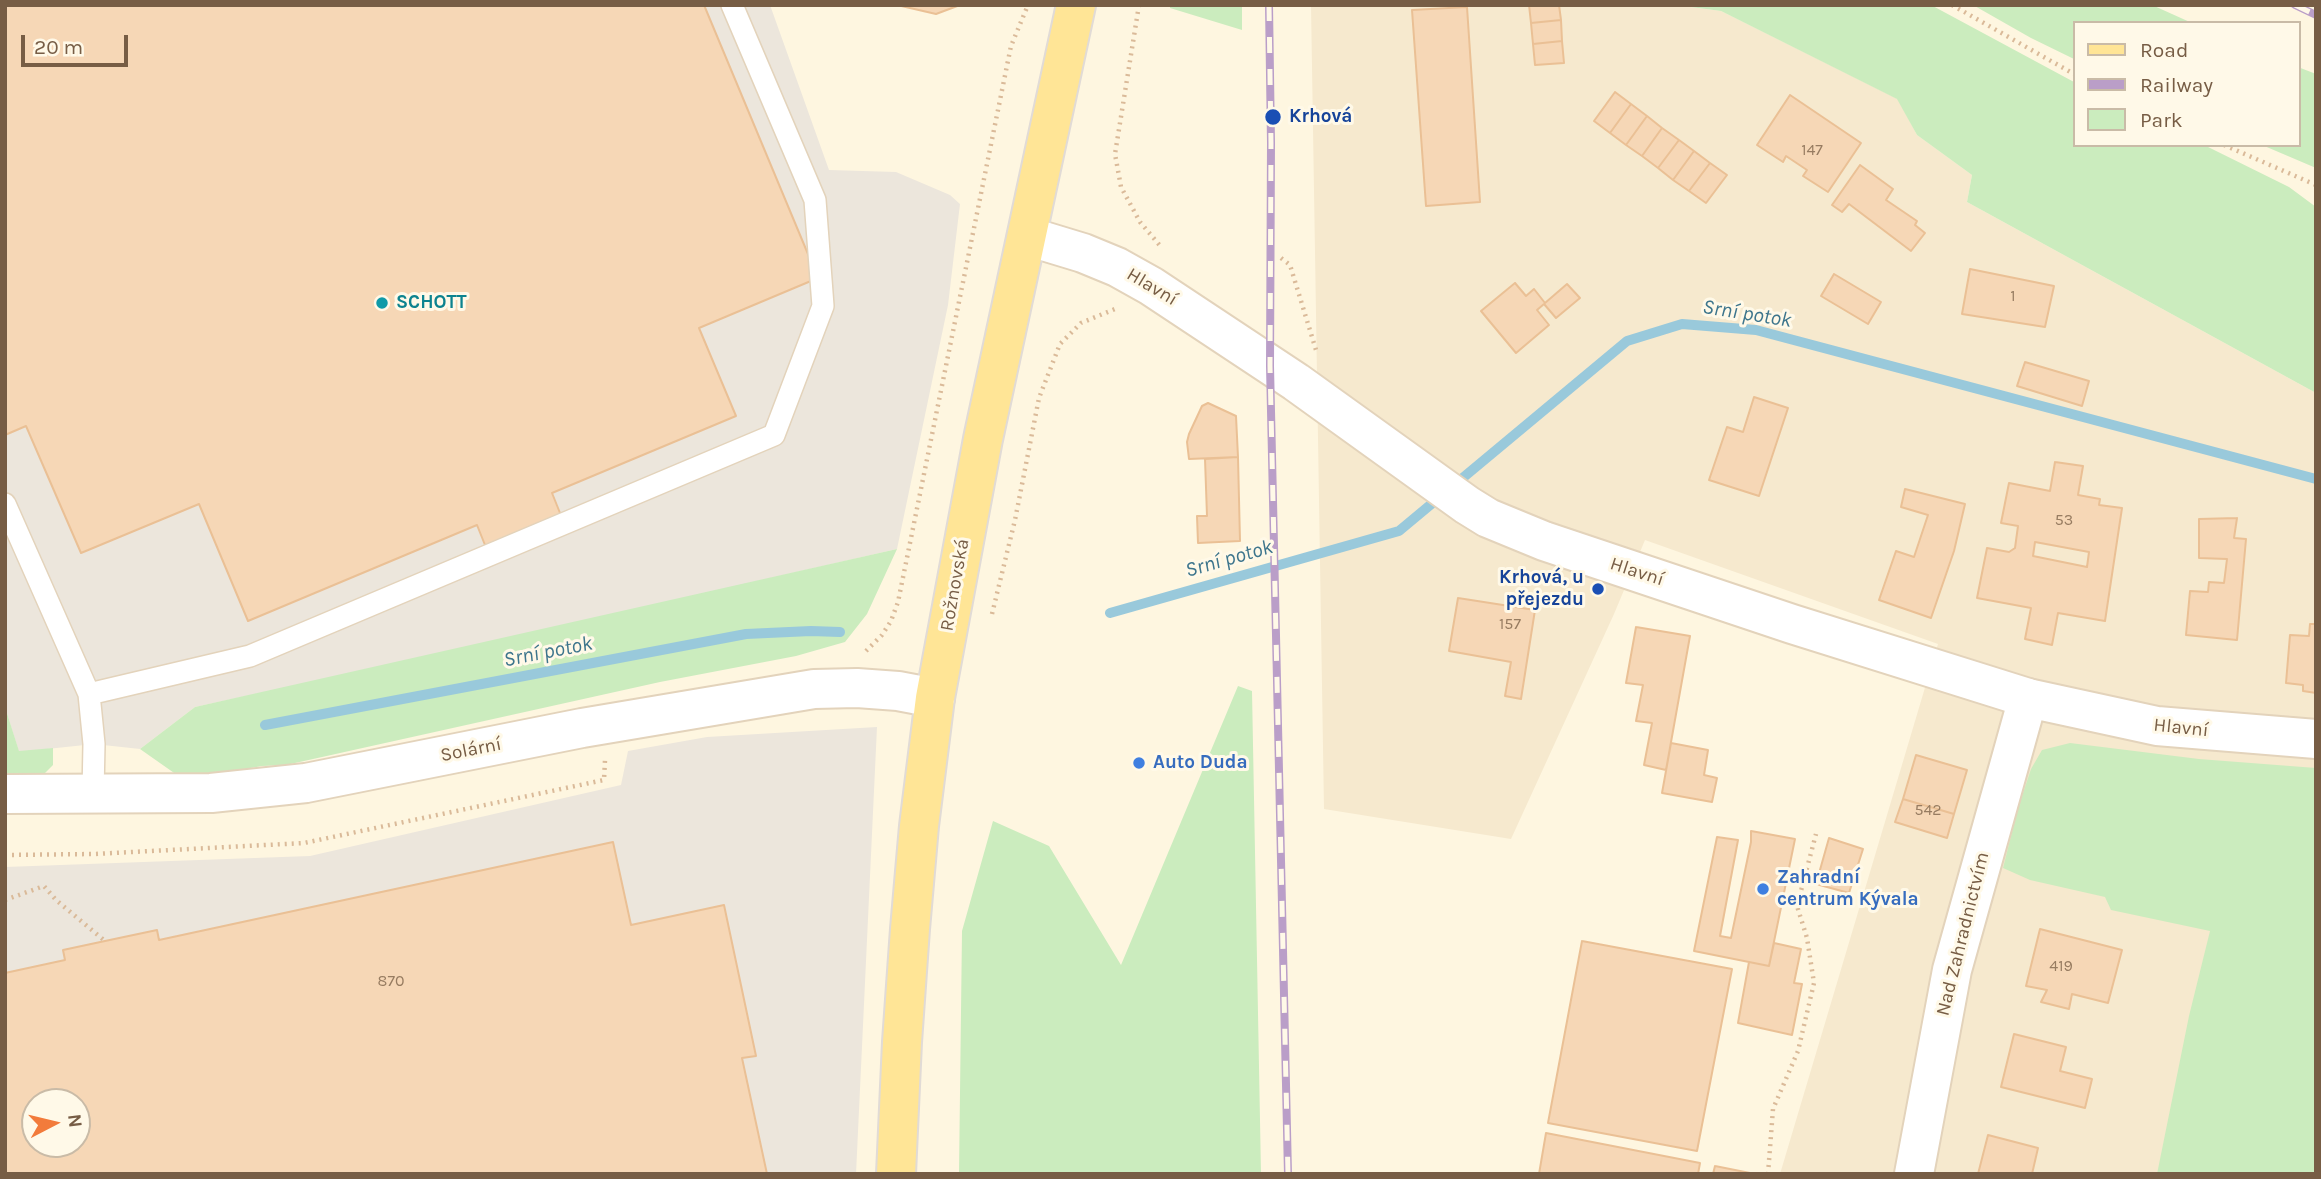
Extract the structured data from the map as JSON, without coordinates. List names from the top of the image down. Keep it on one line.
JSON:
{"streets":{"main road":["Rožnovská"],"street":["Hlavní","Solární","Nad Zahradnictvím"]},"crossings":[["Hlavní","Rožnovská"],["Hlavní","Nad Zahradnictvím"],["Rožnovská","Solární"]],"water":["Srní potok"],"places":["Krhová","SCHOTT","Krhová, u přejezdu","Auto Duda","Zahradní centrum Kývala"],"house_numbers":["147","1","53","157","542","419","870"],"legend":["Road","Railway","Park"],"scale_bar":"20 m","north":"right"}
